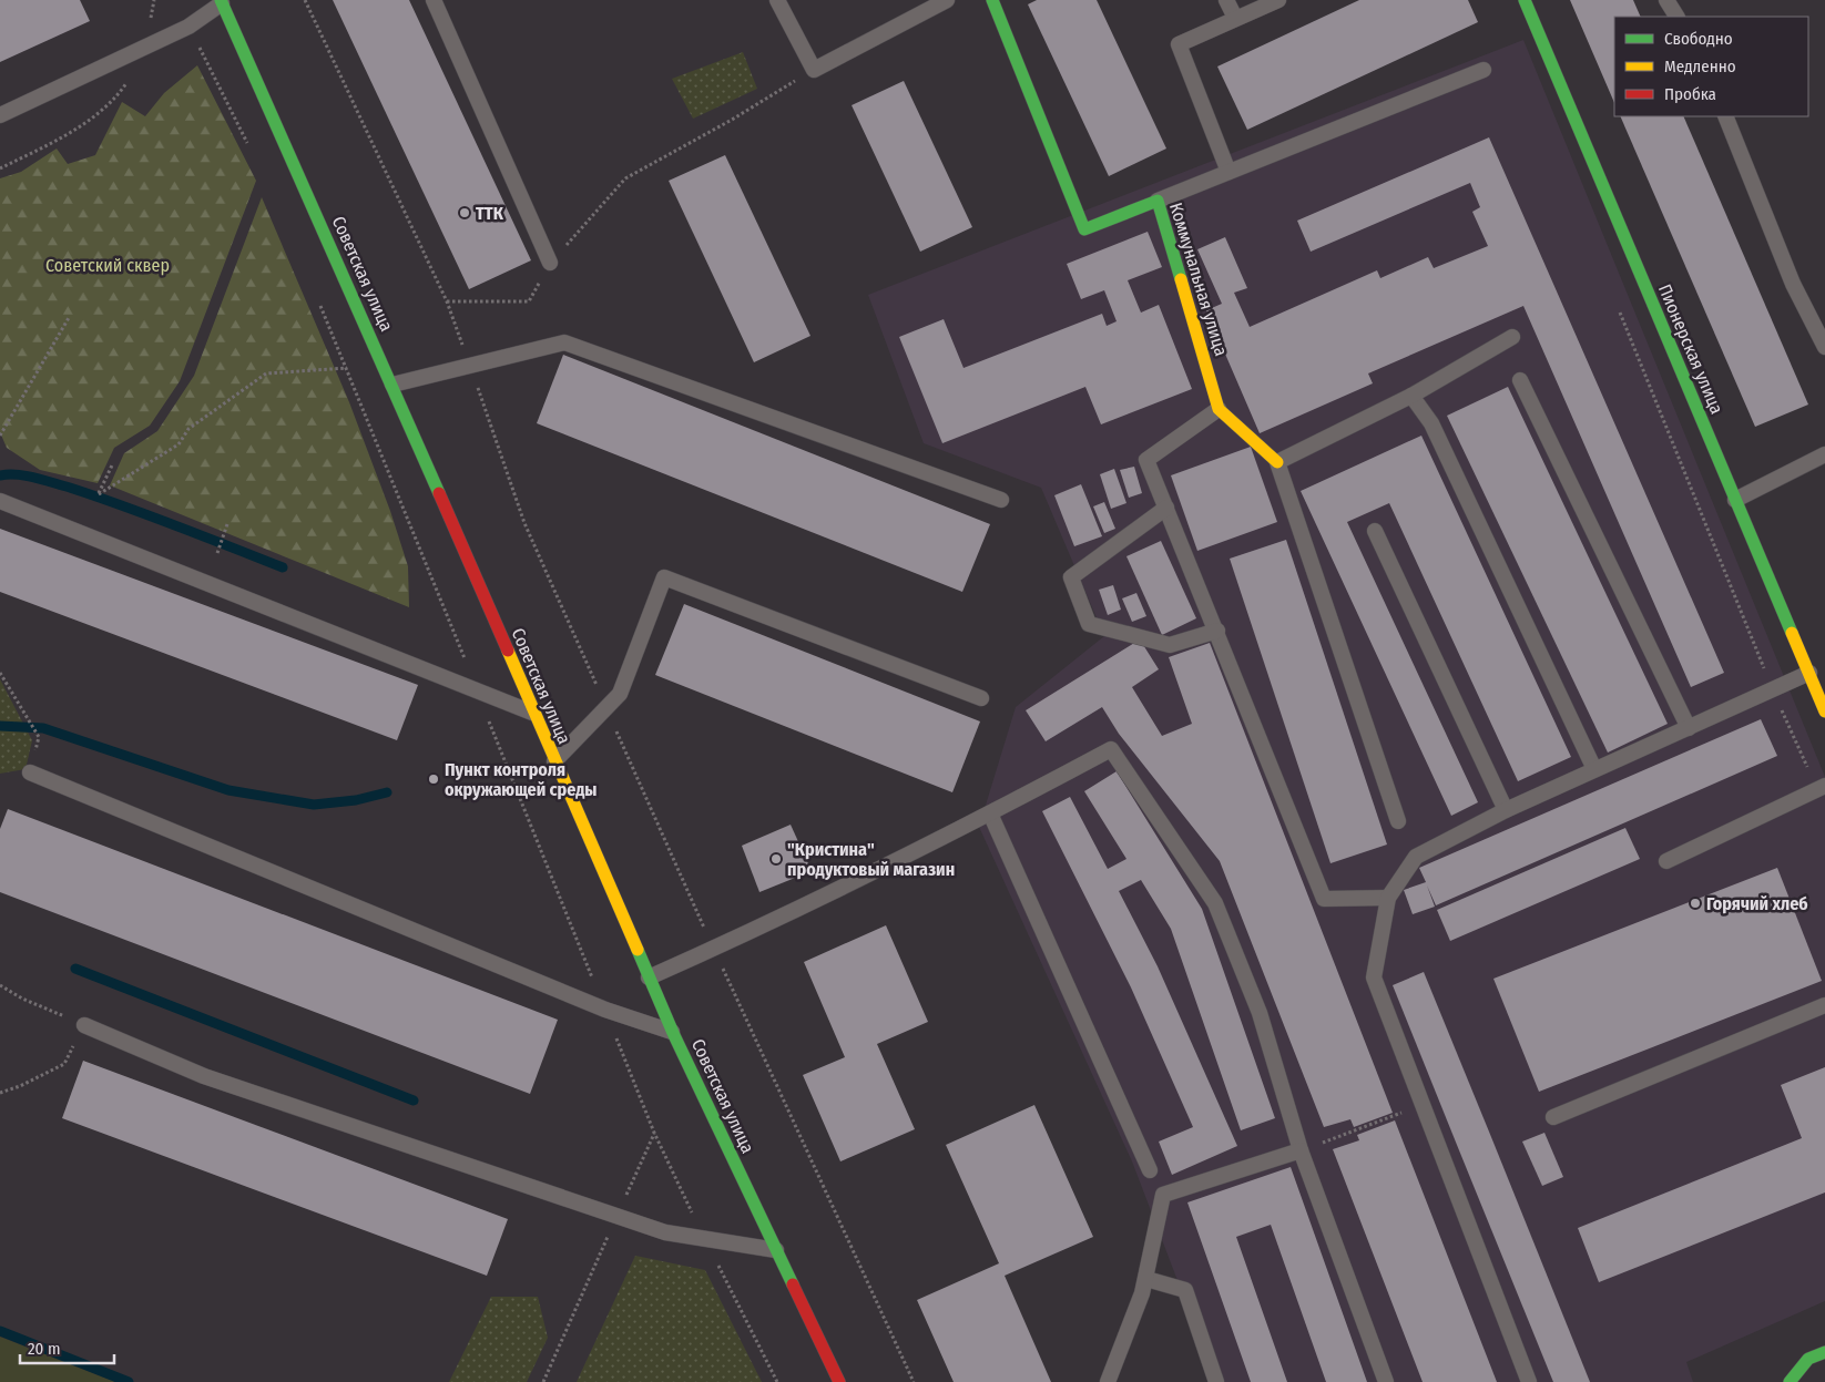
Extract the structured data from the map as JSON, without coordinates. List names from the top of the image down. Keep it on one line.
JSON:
{"streets":{"street":["Советская улица","Коммунальная улица","Пионерская улица"]},"parks":["Советский сквер"],"places":["ТТК","Пункт контроля окружающей среды","\"Кристина\" продуктовый магазин","Горячий хлеб"],"legend":["Свободно","Медленно","Пробка"],"scale_bar":"20 m"}
